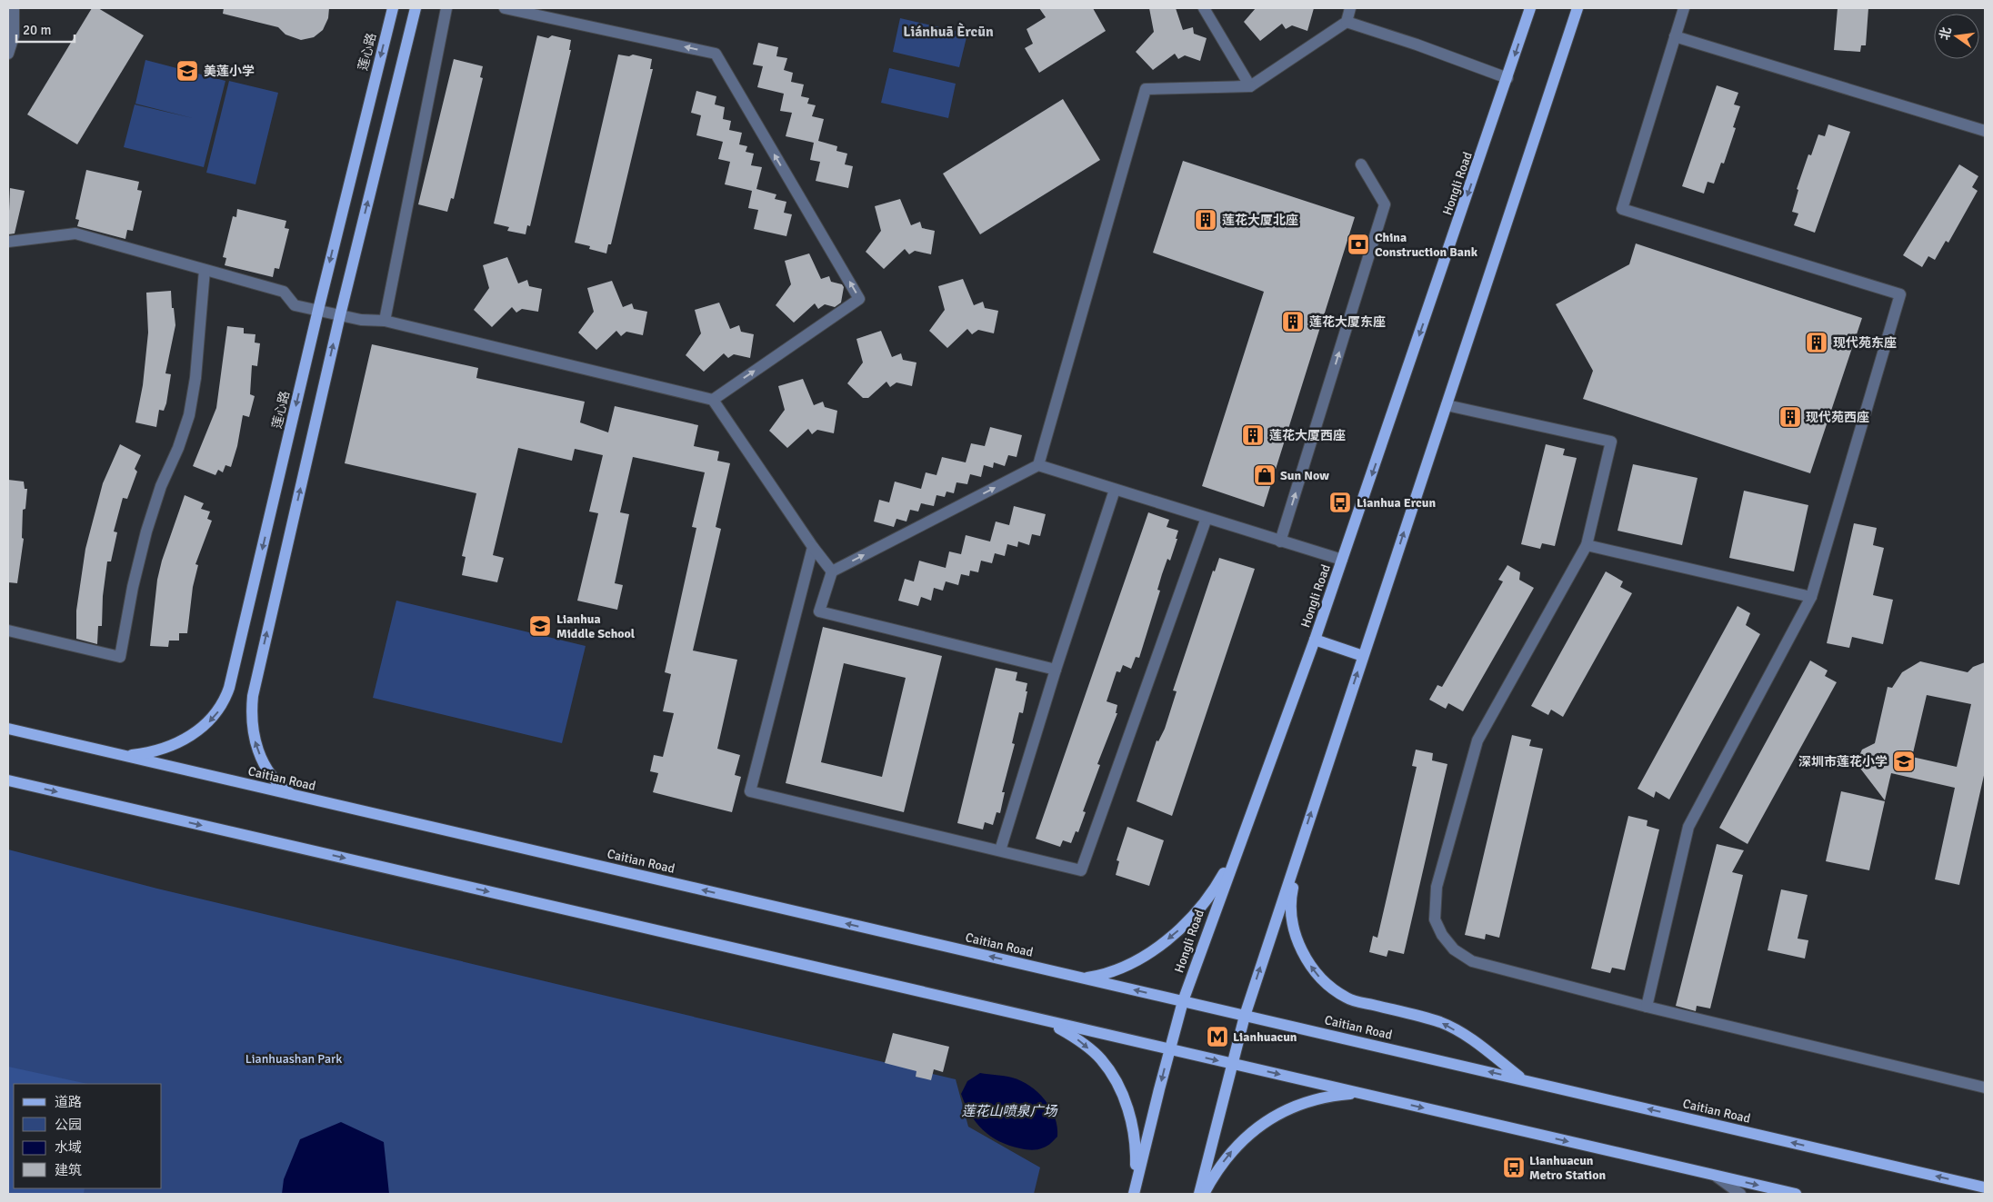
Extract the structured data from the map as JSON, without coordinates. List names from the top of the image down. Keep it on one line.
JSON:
{"streets":{"main road":["莲心路","Hongli Road","Caitian Road"]},"crossings":[["莲心路","Caitian Road"],["Hongli Road","Caitian Road"]],"districts":["Liánhuā Èrcūn"],"water":["莲花山喷泉广场"],"parks":["Lianhuashan Park"],"places":{"school or university":["美莲小学","Lianhua Middle School","深圳市莲花小学"],"building":["莲花大厦北座","莲花大厦东座","现代苑东座","现代苑西座","莲花大厦西座"],"bank":["China Construction Bank"],"shop":["Sun Now"],"bus stop":["Lianhua Ercun","Lianhuacun Metro Station"],"metro station":["Lianhuacun"]},"legend":["道路","公园","水域","建筑"],"scale_bar":"20 m","north":"left"}
